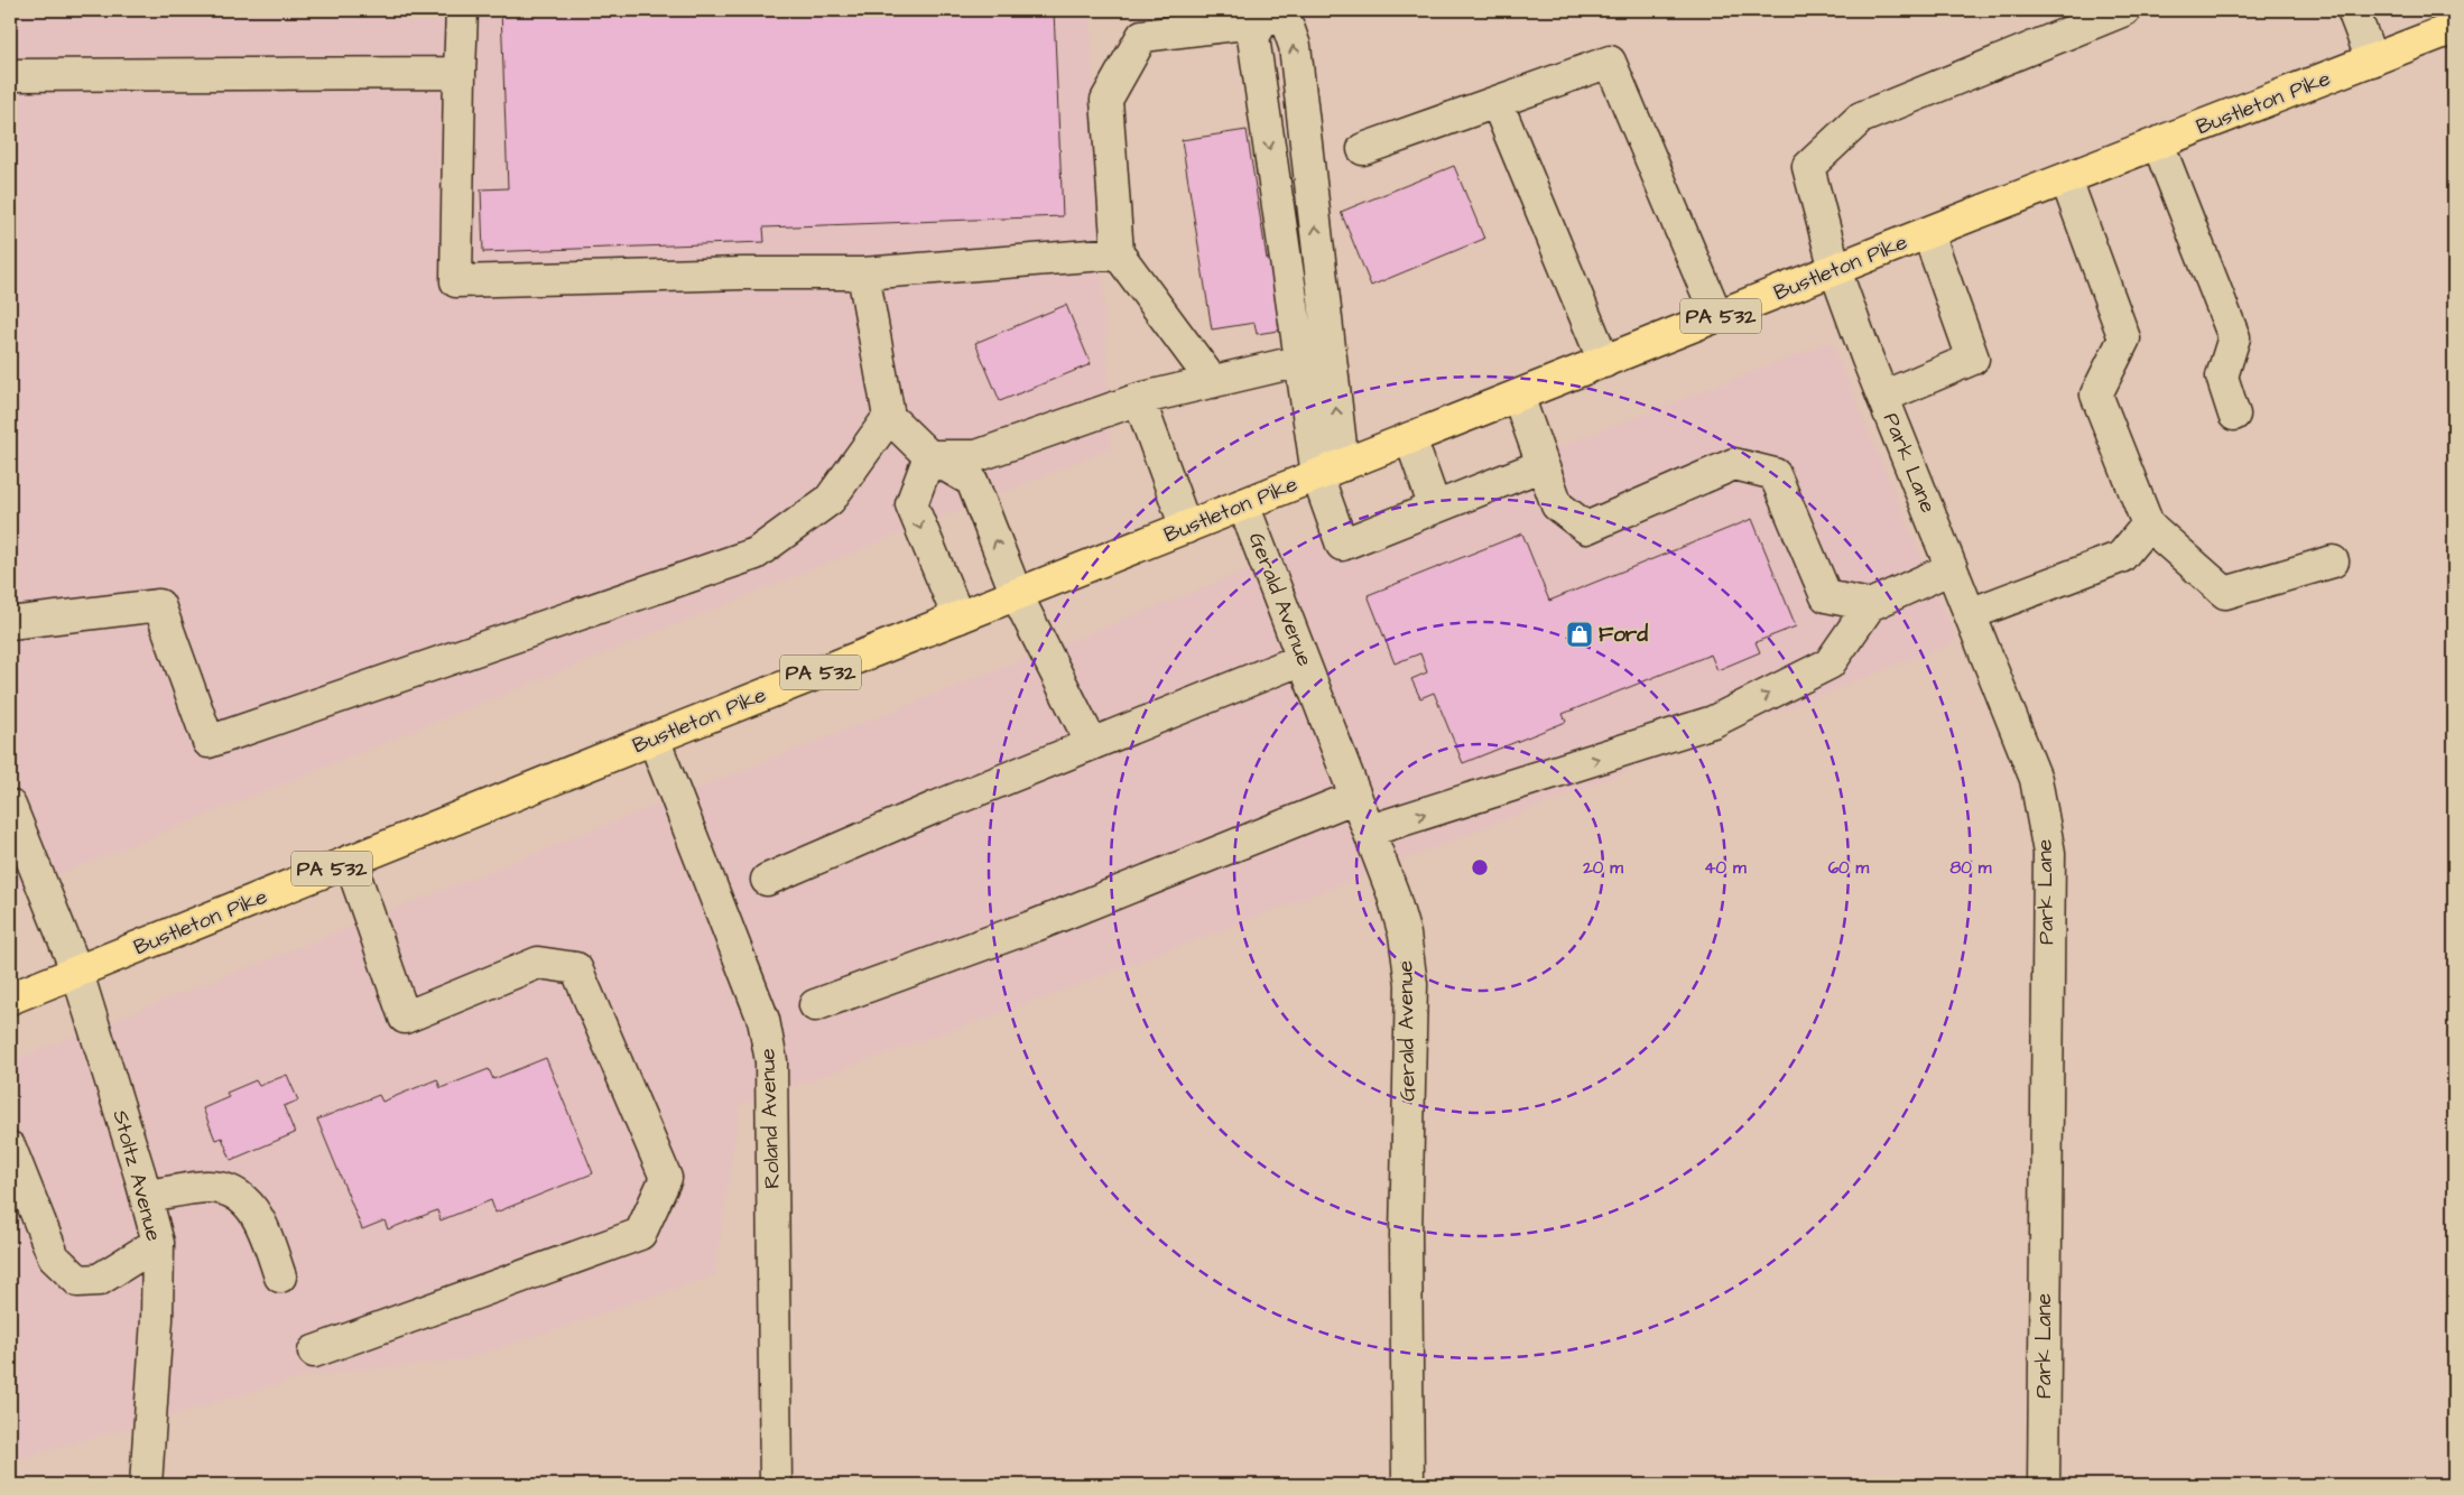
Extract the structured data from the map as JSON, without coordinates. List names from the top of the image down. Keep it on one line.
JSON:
{"streets":{"main road":["Bustleton Pike","PA 532"],"street":["Park Lane","Gerald Avenue","Roland Avenue","Stoltz Avenue"]},"crossings":[["Bustleton Pike","Park Lane"],["Bustleton Pike","Gerald Avenue"],["Bustleton Pike","Roland Avenue"],["Bustleton Pike","Stoltz Avenue"]],"places":{"shop":["Ford"]},"rings":["20 m","40 m","60 m","80 m"]}
